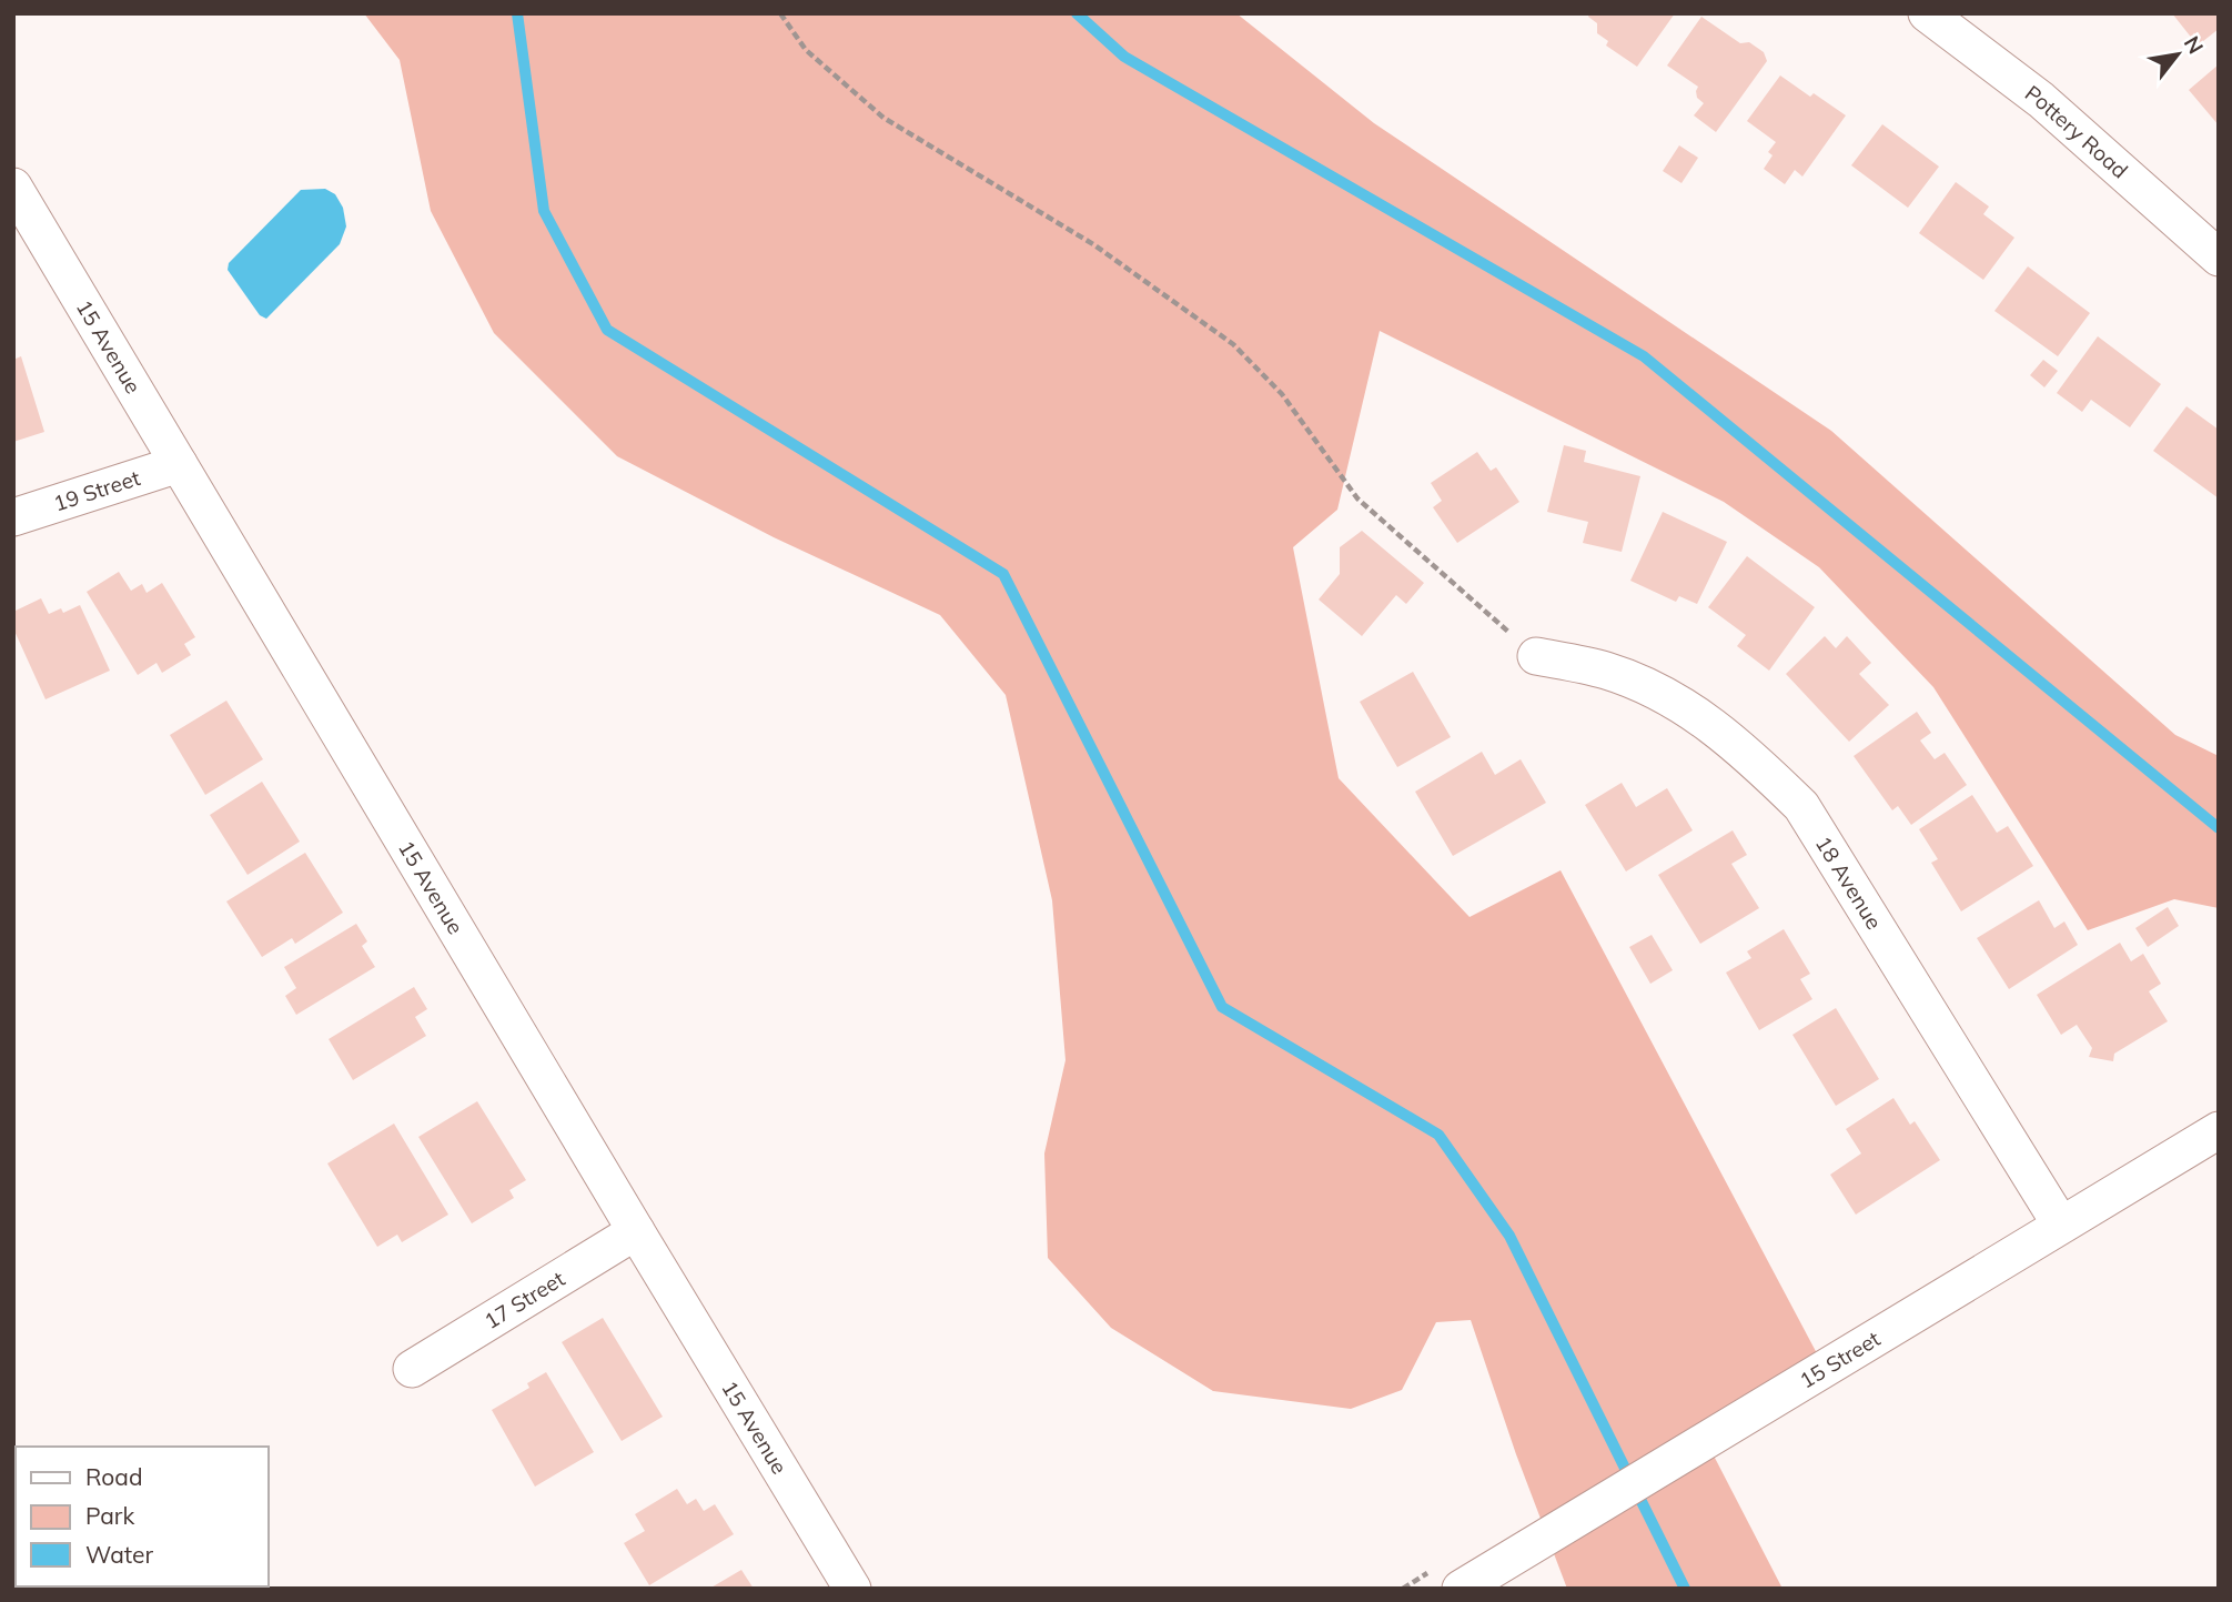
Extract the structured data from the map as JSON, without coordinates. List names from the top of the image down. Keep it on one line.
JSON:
{"streets":{"street":["Pottery Road","15 Avenue","19 Street","18 Avenue","17 Street","15 Street"]},"crossings":[["15 Avenue","19 Street"],["15 Avenue","17 Street"],["18 Avenue","15 Street"]],"legend":["Road","Park","Water"],"north":"top right"}
